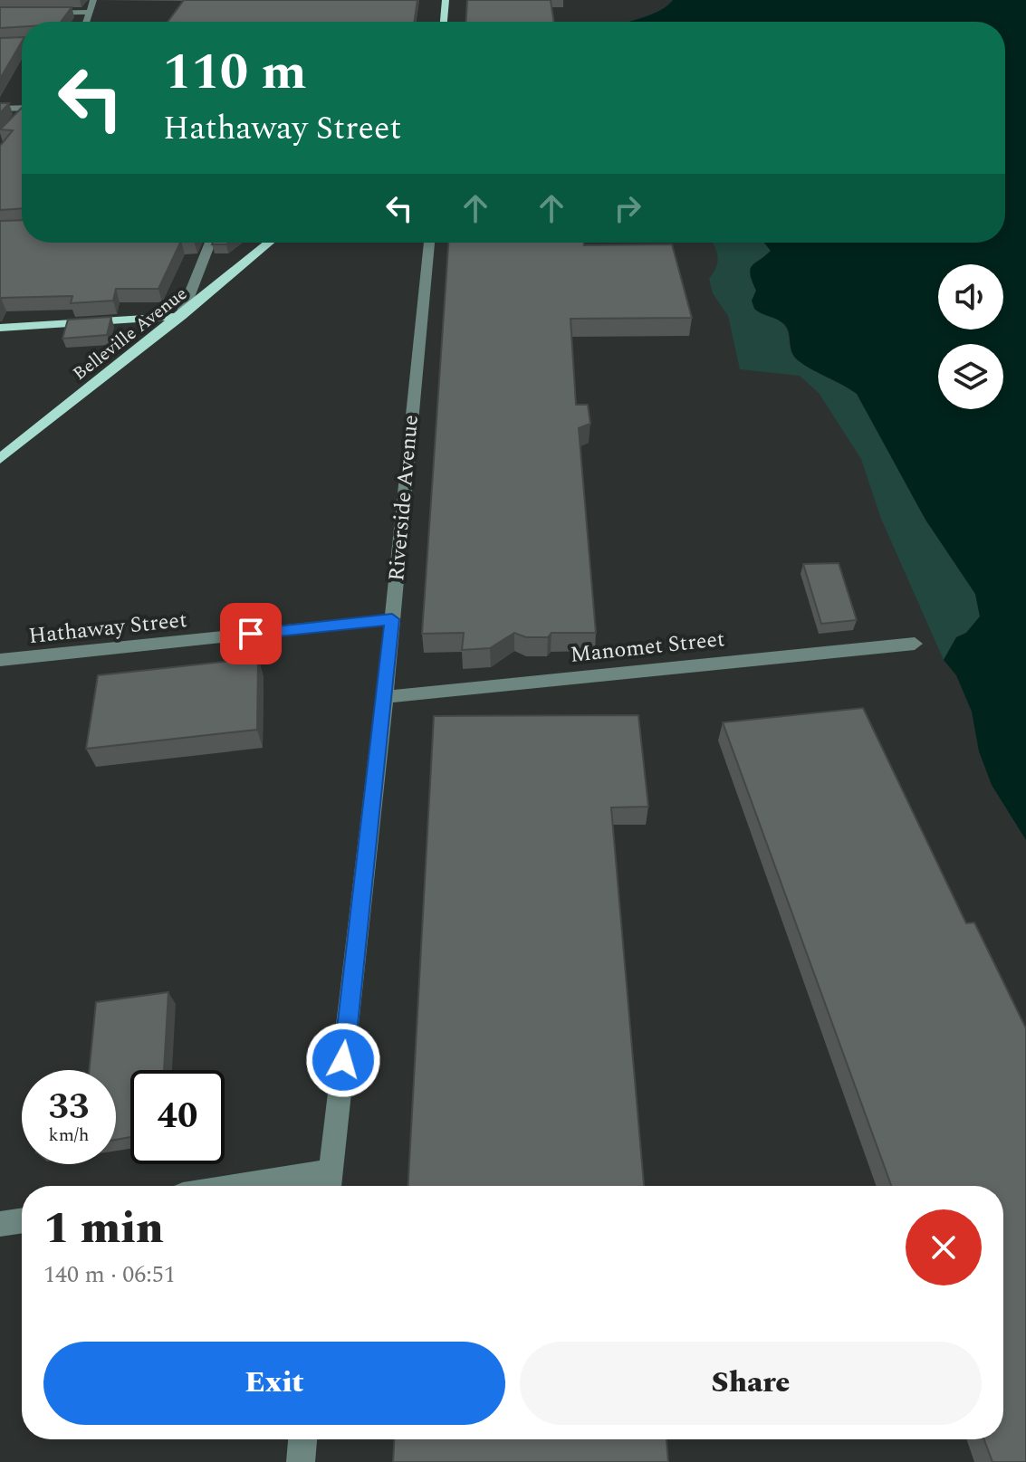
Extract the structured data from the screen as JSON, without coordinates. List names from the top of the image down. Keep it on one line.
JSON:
{"streets":{"main road":["Belleville Avenue"],"street":["Riverside Avenue","Hathaway Street","Manomet Street"]},"crossings":[["Riverside Avenue","Hathaway Street"],["Riverside Avenue","Manomet Street"]],"page":{"turn":["110 m","Hathaway Street"],"speed":"33 km/h","limit":"40","heading":["1 min","140 m · 06:51"],"buttons":["Exit","Share"]}}
